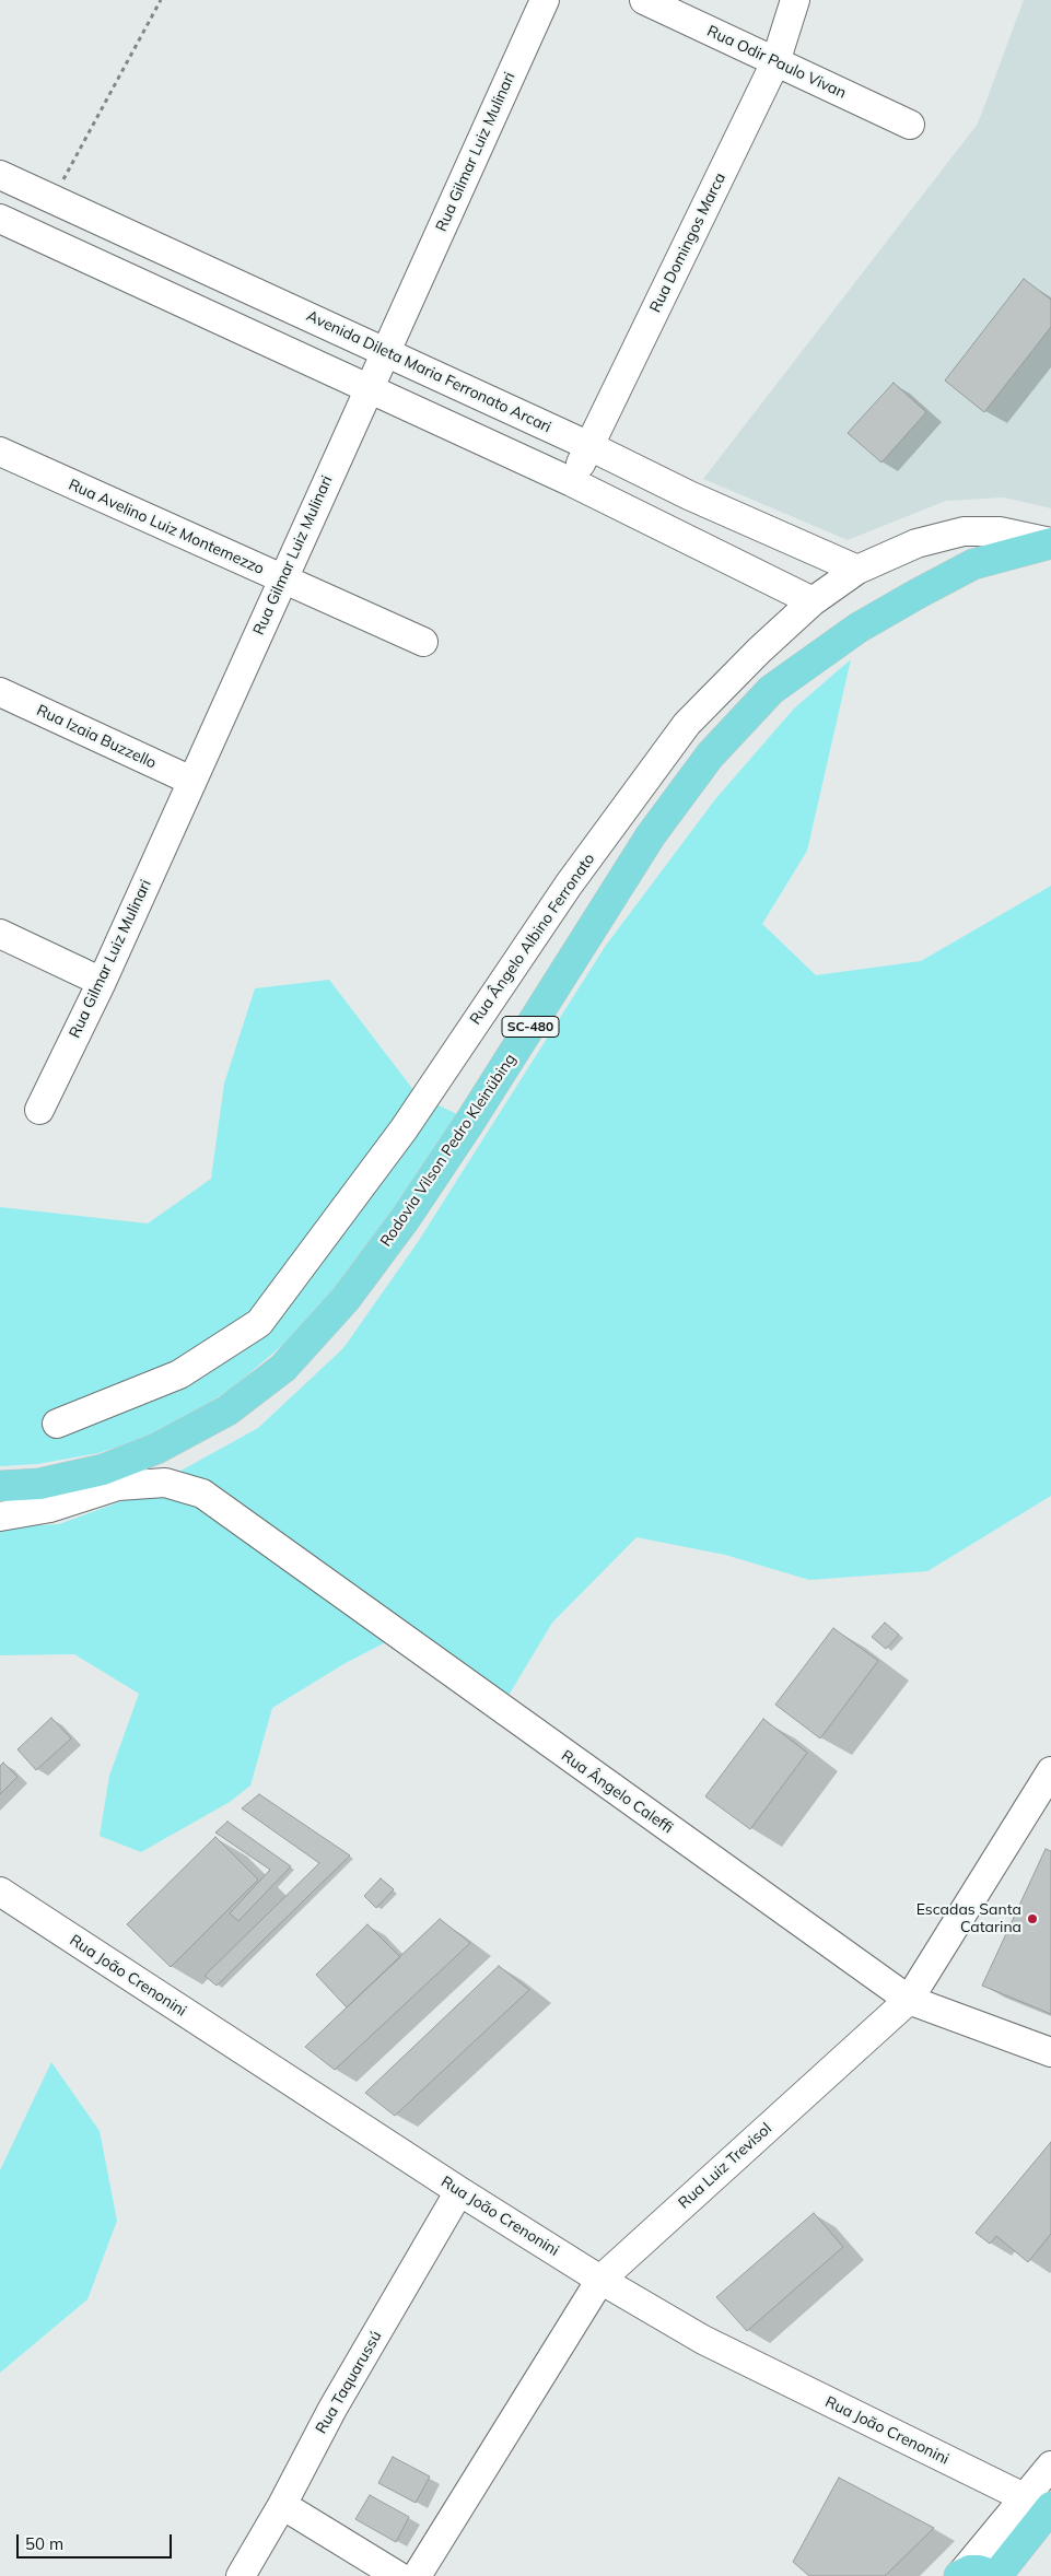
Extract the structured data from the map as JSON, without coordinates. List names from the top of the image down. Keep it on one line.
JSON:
{"streets":{"main road":["SC-480","Rodovia Vilson Pedro Kleinübing"],"street":["Rua Odir Paulo Vivan","Rua Gilmar Luiz Mulinari","Rua Domingos Marca","Avenida Dileta Maria Ferronato Arcari","Rua Avelino Luiz Montemezzo","Rua Izaia Buzzello","Rua Ângelo Albino Ferronato","Rua Ângelo Caleffi","Rua João Crenonini","Rua Luiz Trevisol","Rua Taquarussú"]},"crossings":[["Rua Odir Paulo Vivan","Rua Domingos Marca"],["Rua Gilmar Luiz Mulinari","Avenida Dileta Maria Ferronato Arcari"],["Rua Gilmar Luiz Mulinari","Rua Avelino Luiz Montemezzo"],["Rua Gilmar Luiz Mulinari","Rua Izaia Buzzello"],["Rua Domingos Marca","Avenida Dileta Maria Ferronato Arcari"],["Avenida Dileta Maria Ferronato Arcari","Rua Ângelo Albino Ferronato"],["Rua Ângelo Albino Ferronato","Rodovia Vilson Pedro Kleinübing"],["Rua Ângelo Caleffi","Rua Luiz Trevisol"],["Rua João Crenonini","Rua Luiz Trevisol"],["Rua João Crenonini","Rua Taquarussú"]],"places":["Escadas Santa Catarina"],"scale_bar":"50 m"}
